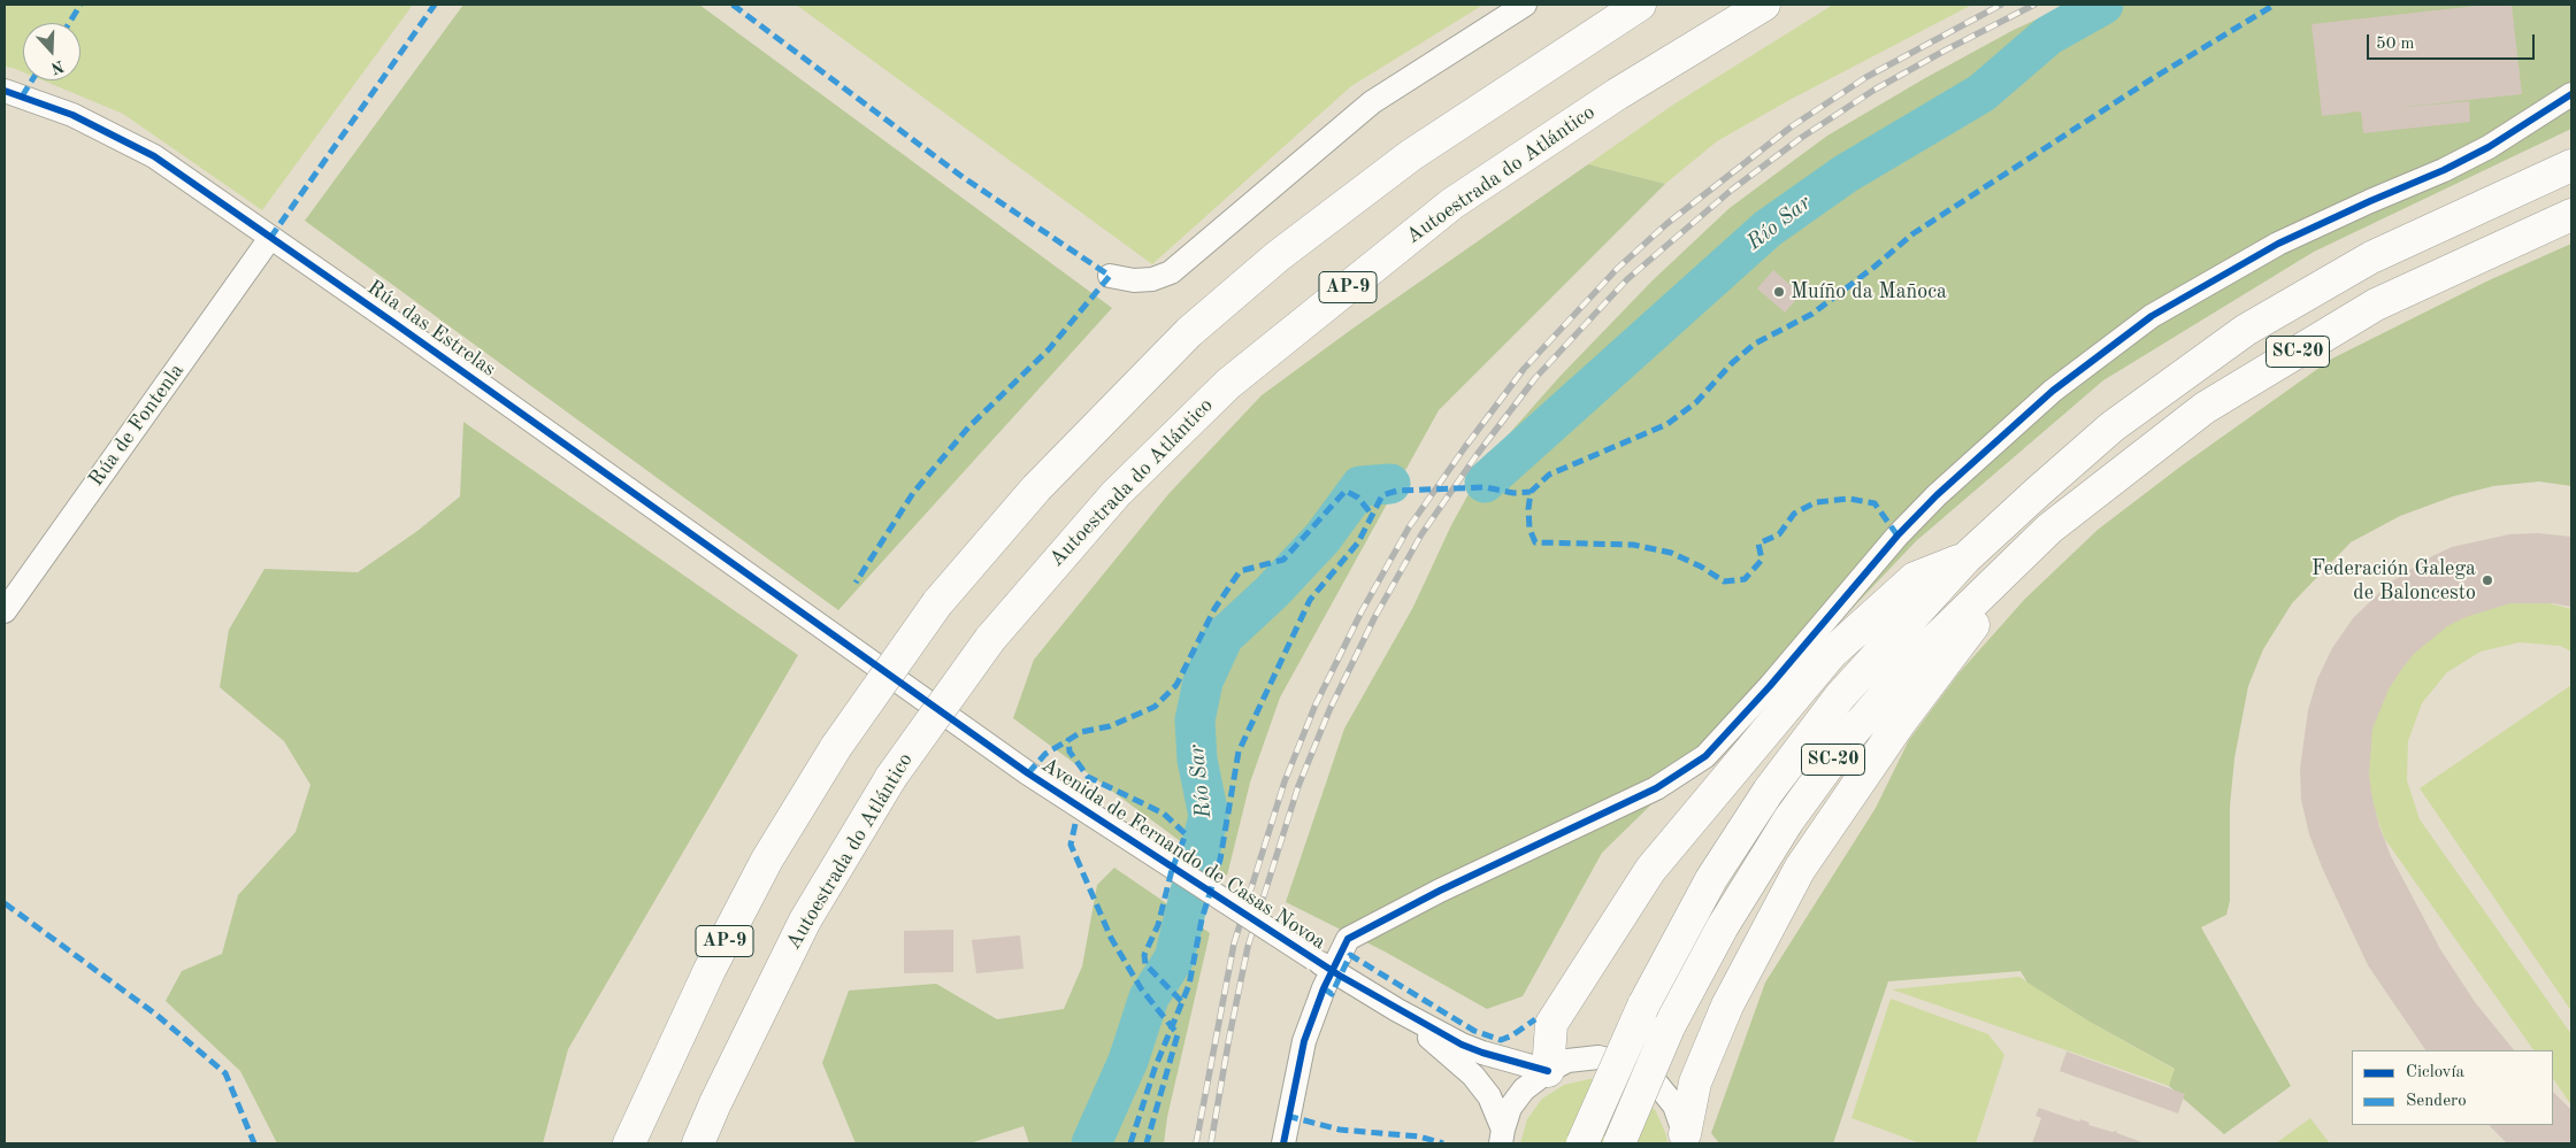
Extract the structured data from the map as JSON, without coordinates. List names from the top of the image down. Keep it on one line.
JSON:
{"streets":{"highway":["Autoestrada do Atlántico","AP-9","SC-20"],"street":["Rúa das Estrelas","Rúa de Fontenla","Avenida de Fernando de Casas Novoa"]},"crossings":[["Rúa das Estrelas","Rúa de Fontenla"],["Rúa das Estrelas","Avenida de Fernando de Casas Novoa"]],"water":["Río Sar"],"places":["Muíño da Mañoca","Federación Galega de Baloncesto"],"legend":["Ciclovía","Sendero"],"scale_bar":"50 m","north":"bottom"}
